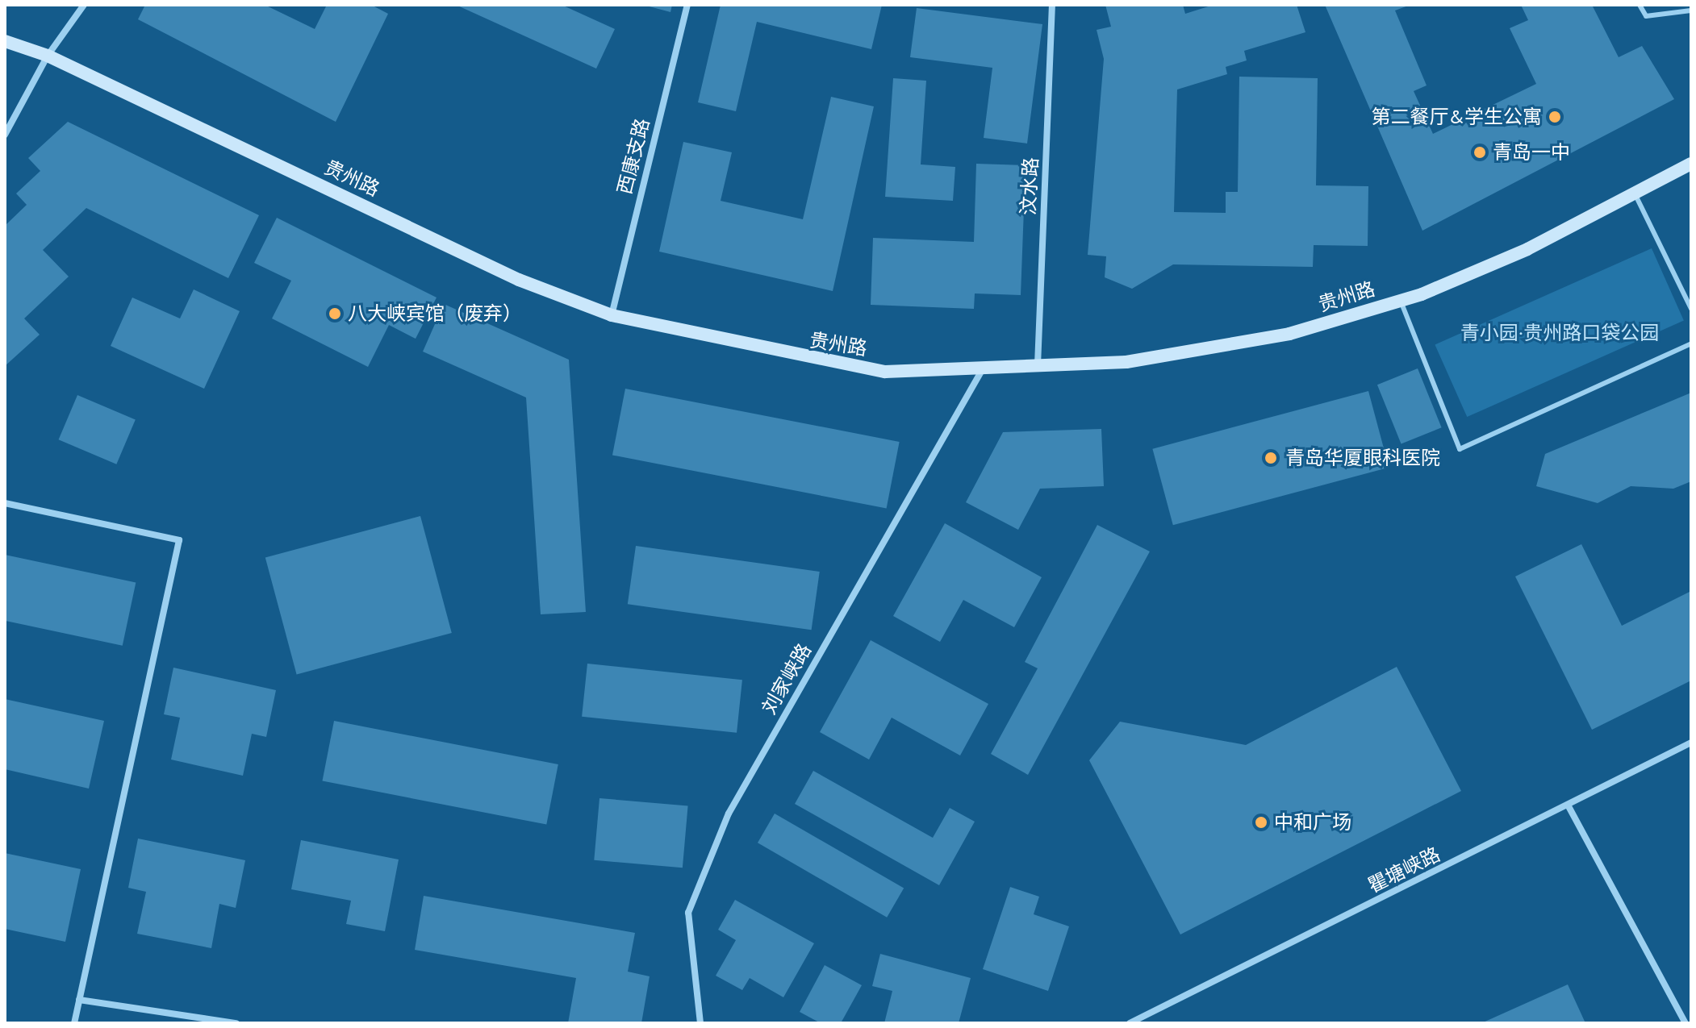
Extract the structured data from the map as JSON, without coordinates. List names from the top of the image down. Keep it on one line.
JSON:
{"streets":{"main road":["贵州路"],"street":["西康支路","汶水路","刘家峡路","瞿塘峡路"]},"crossings":[["西康支路","贵州路"],["贵州路","汶水路"],["贵州路","刘家峡路"]],"parks":["青小园·贵州路口袋公园"],"places":["第二餐厅&学生公寓","青岛一中","八大峡宾馆（废弃）","青岛华厦眼科医院","中和广场"]}
